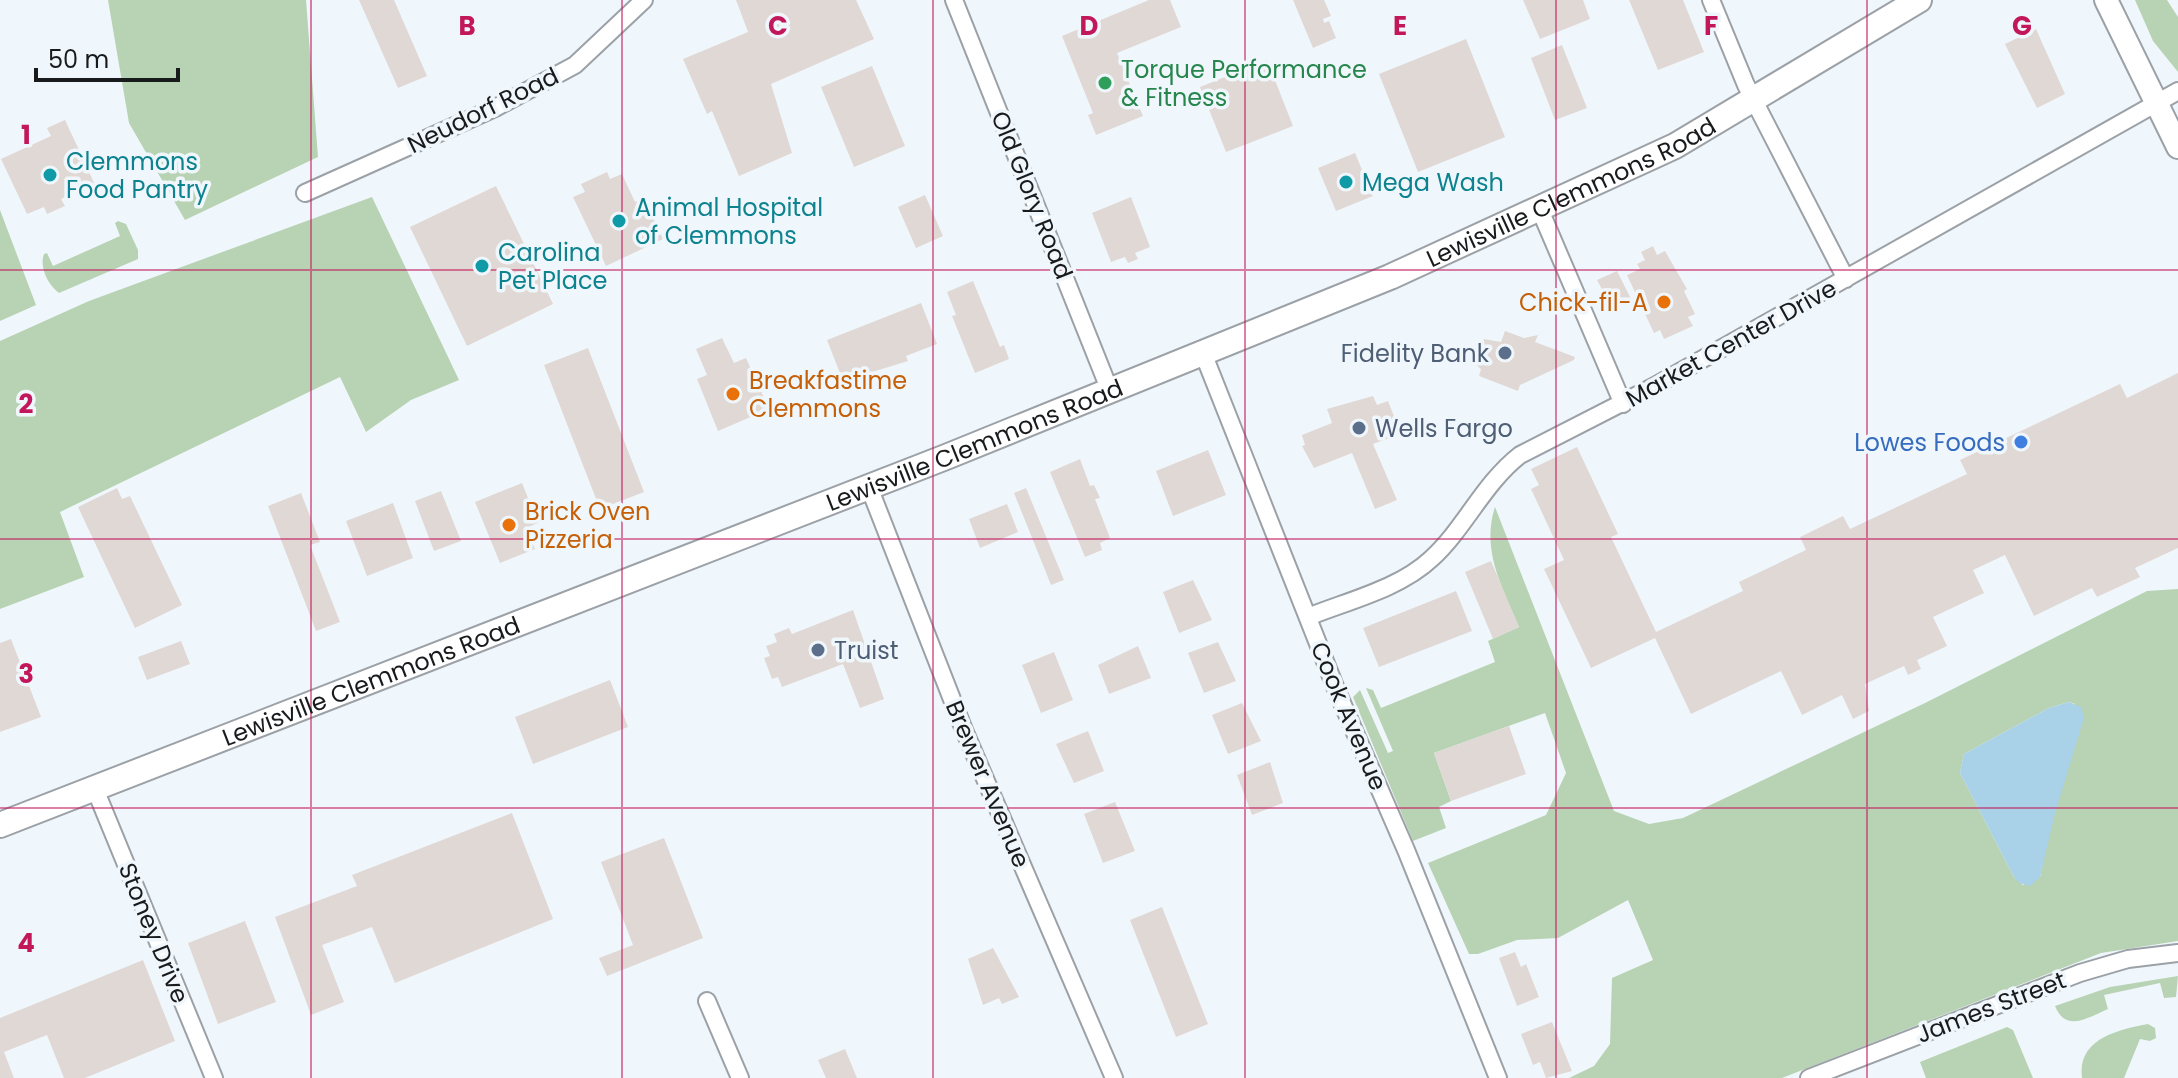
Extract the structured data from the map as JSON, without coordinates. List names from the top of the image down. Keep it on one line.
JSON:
{"streets":{"main road":["Lewisville Clemmons Road"],"street":["Neudorf Road","Old Glory Road","Market Center Drive","Cook Avenue","Brewer Avenue","Stoney Drive","James Street"]},"crossings":[["Lewisville Clemmons Road","Old Glory Road"],["Lewisville Clemmons Road","Cook Avenue"],["Lewisville Clemmons Road","Brewer Avenue"],["Lewisville Clemmons Road","Stoney Drive"],["Market Center Drive","Cook Avenue"]],"places":["Torque Performance & Fitness","Clemmons Food Pantry","Mega Wash","Animal Hospital of Clemmons","Carolina Pet Place","Chick-fil-A","Fidelity Bank","Breakfastime Clemmons","Wells Fargo","Lowes Foods","Brick Oven Pizzeria","Truist"],"scale_bar":"50 m","grid":{"columns":["B","C","D","E","F","G"],"rows":["1","2","3","4"]}}
